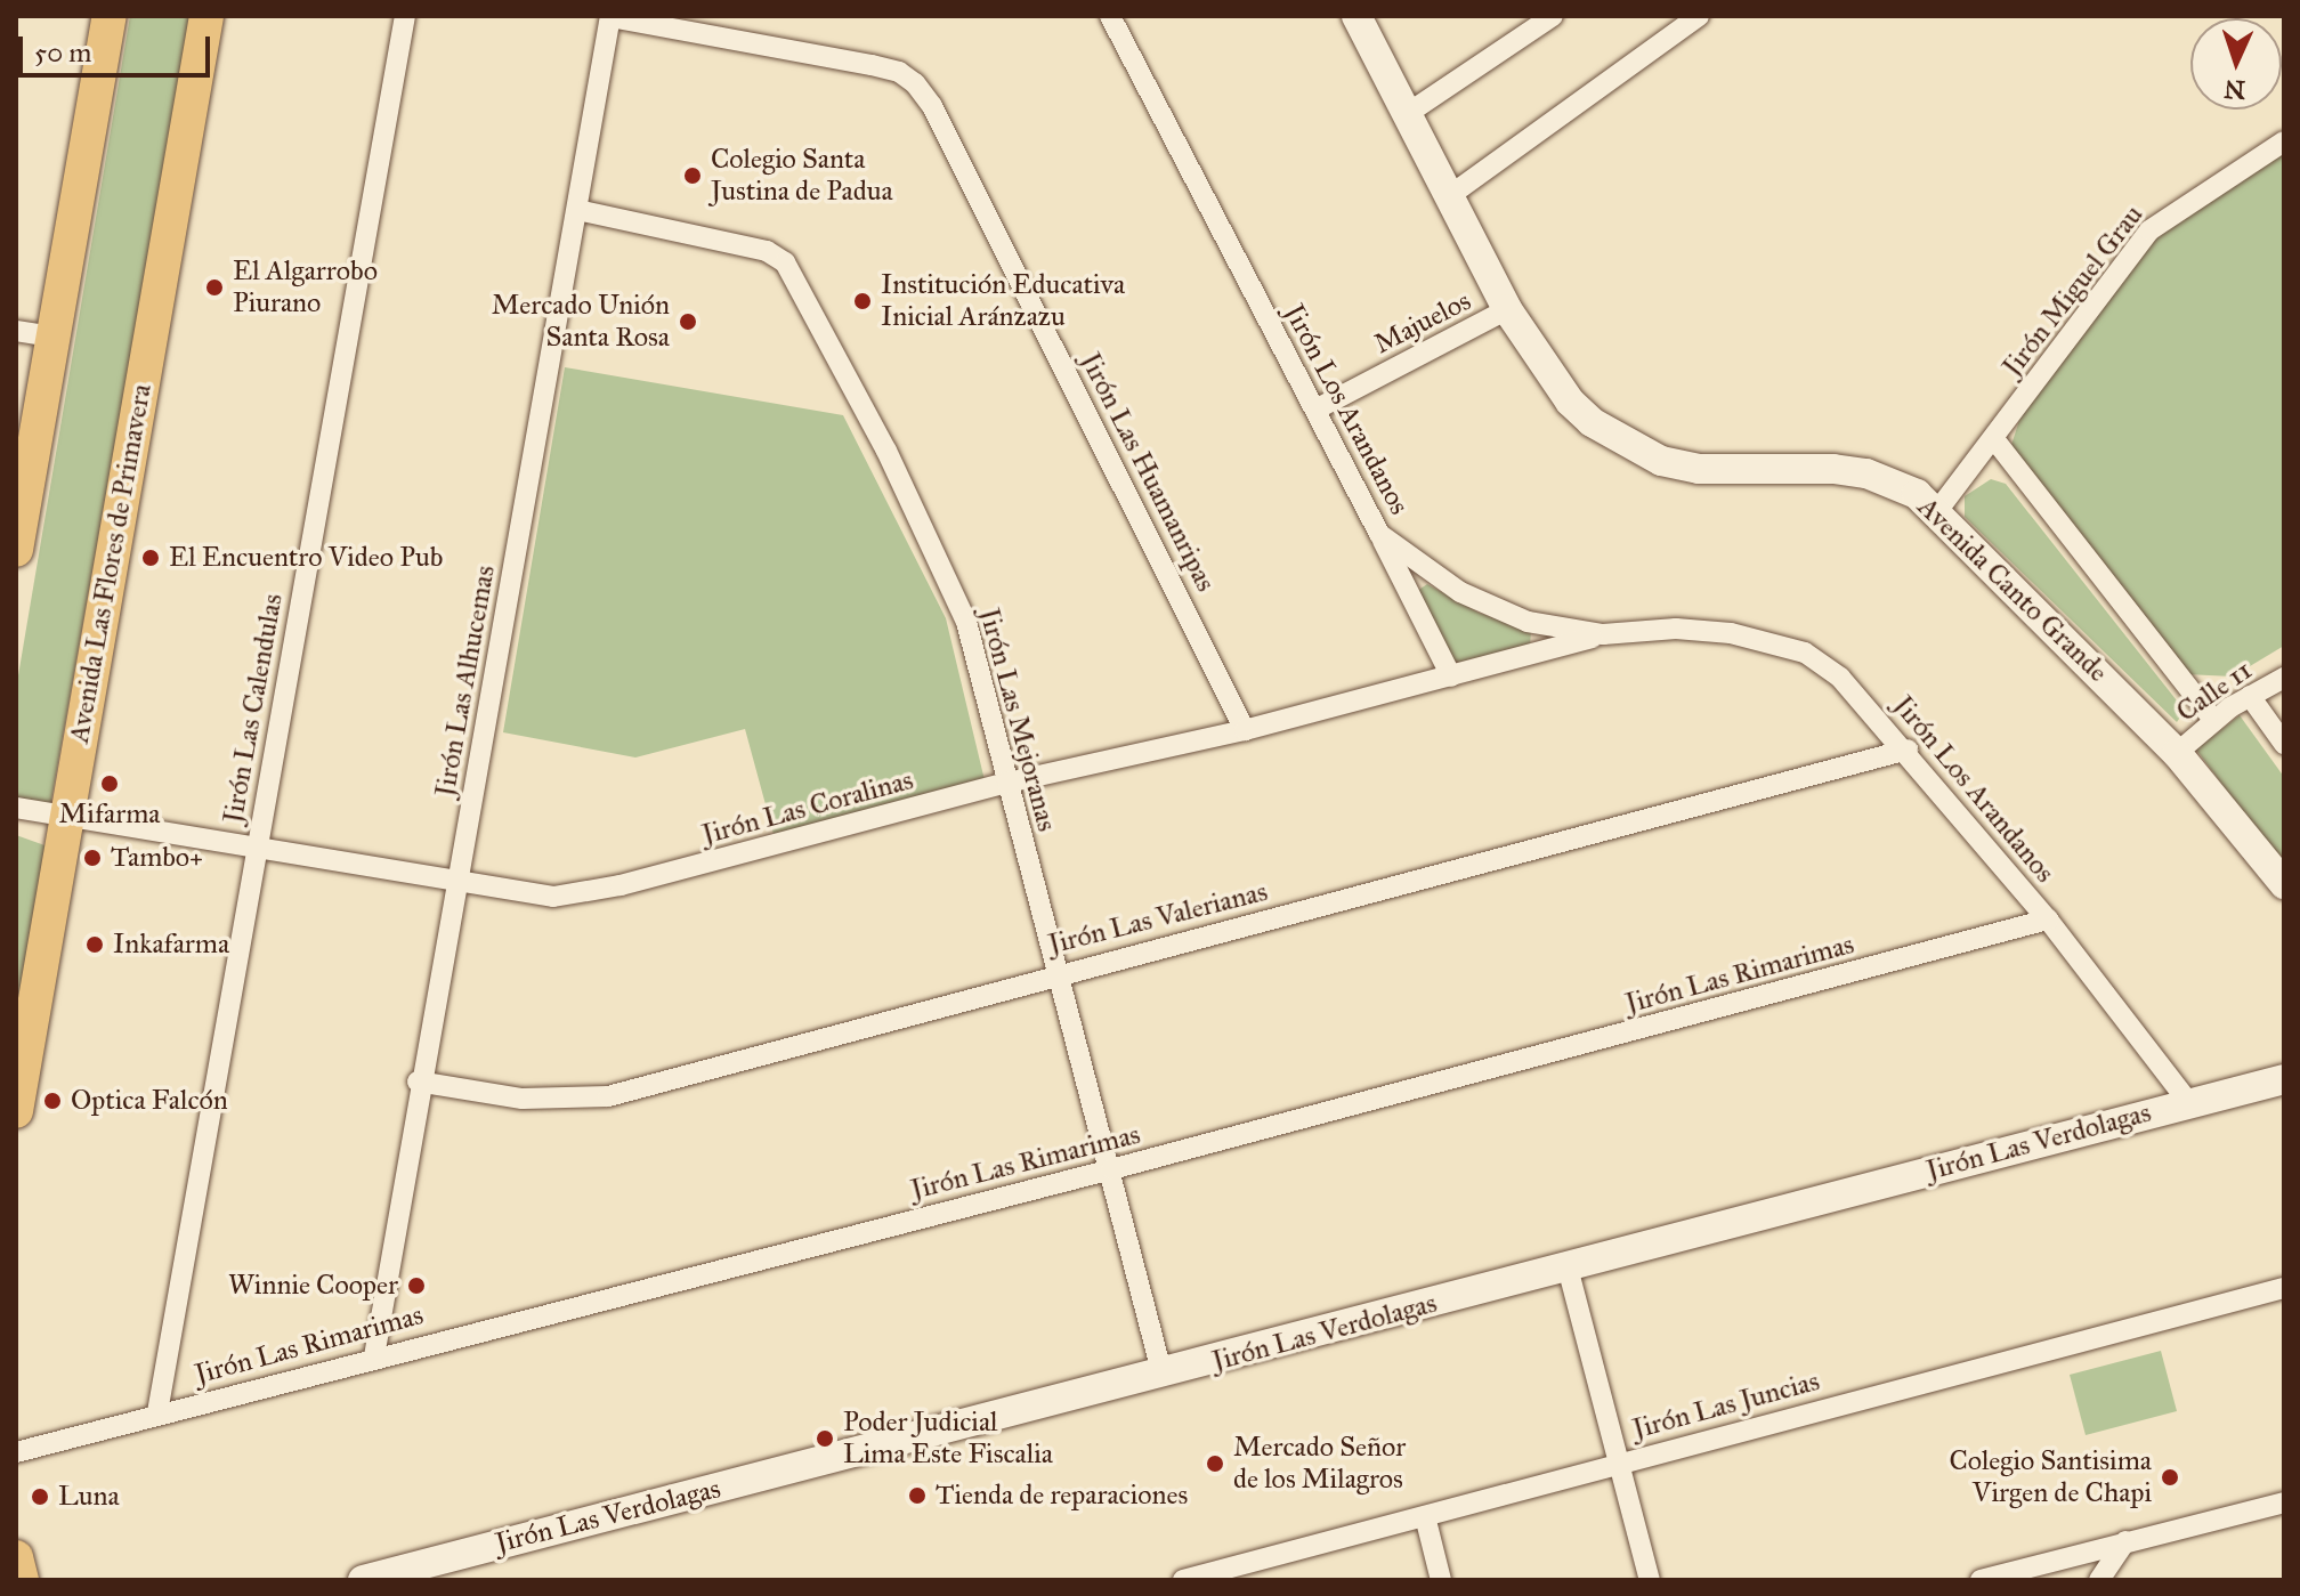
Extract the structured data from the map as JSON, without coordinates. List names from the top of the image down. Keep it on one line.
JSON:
{"streets":{"main road":["Avenida Las Flores de Primavera"],"street":["Jirón Miguel Grau","Majuelos","Jirón Los Arandanos","Jirón Las Huamanripas","Avenida Canto Grande","Jirón Las Alhucemas","Calle 11","Jirón Las Calendulas","Jirón Las Mejoranas","Jirón Las Coralinas","Jirón Las Valerianas","Jirón Las Rimarimas","Jirón Las Verdolagas","Jirón Las Juncias"]},"crossings":[["Jirón Miguel Grau","Avenida Canto Grande"],["Majuelos","Jirón Los Arandanos"],["Majuelos","Avenida Canto Grande"],["Jirón Los Arandanos","Jirón Las Coralinas"],["Jirón Los Arandanos","Jirón Las Valerianas"],["Jirón Los Arandanos","Jirón Las Rimarimas"],["Jirón Los Arandanos","Jirón Las Verdolagas"],["Jirón Las Huamanripas","Jirón Las Alhucemas"],["Jirón Las Huamanripas","Jirón Las Coralinas"],["Avenida Las Flores de Primavera","Jirón Las Coralinas"],["Avenida Canto Grande","Calle 11"],["Jirón Las Alhucemas","Jirón Las Mejoranas"],["Jirón Las Alhucemas","Jirón Las Coralinas"],["Jirón Las Alhucemas","Jirón Las Valerianas"],["Jirón Las Alhucemas","Jirón Las Rimarimas"],["Jirón Las Calendulas","Jirón Las Coralinas"],["Jirón Las Calendulas","Jirón Las Rimarimas"],["Jirón Las Mejoranas","Jirón Las Coralinas"],["Jirón Las Mejoranas","Jirón Las Valerianas"],["Jirón Las Mejoranas","Jirón Las Rimarimas"],["Jirón Las Mejoranas","Jirón Las Verdolagas"]],"places":["Colegio Santa Justina de Padua","El Algarrobo Piurano","Institución Educativa Inicial Aránzazu","Mercado Unión Santa Rosa","El Encuentro Video Pub","Mifarma","Tambo+","Inkafarma","Optica Falcón","Winnie Cooper","Poder Judicial Lima Este Fiscalia","Mercado Señor de los Milagros","Colegio Santisima Virgen de Chapi","Tienda de reparaciones","Luna"],"scale_bar":"50 m","north":"bottom"}
